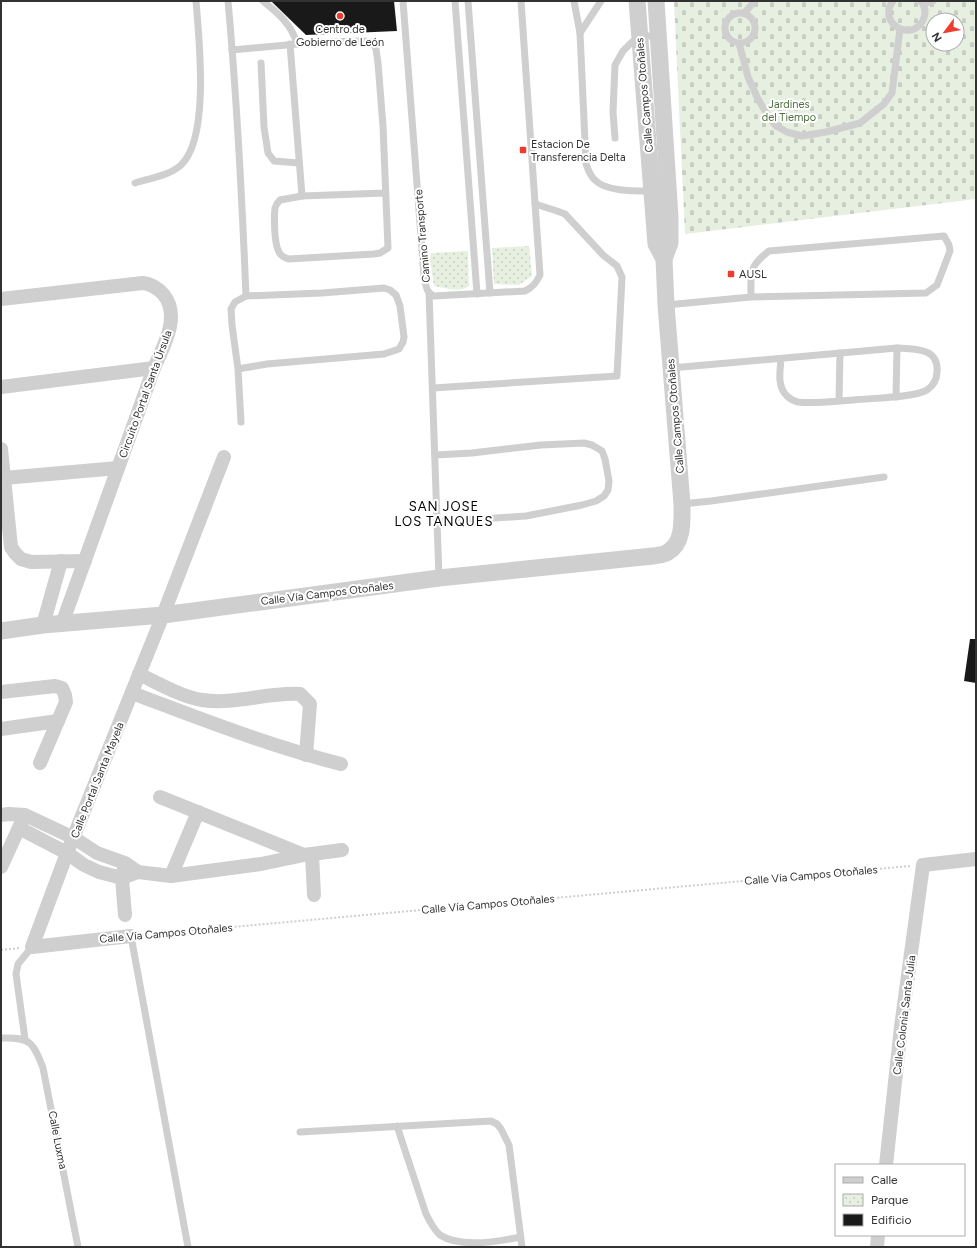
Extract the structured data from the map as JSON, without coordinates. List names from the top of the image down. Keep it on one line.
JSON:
{"streets":{"street":["Calle Campos Otoñales","Circuito Portal Santa Úrsula","Calle Vía Campos Otoñales","Calle Portal Santa Mayela","Calle Colonia Santa Julia"],"lane":["Camino Transporte","Calle Luxma"]},"crossings":[["Calle Campos Otoñales","Calle Vía Campos Otoñales"],["Circuito Portal Santa Úrsula","Calle Vía Campos Otoñales"],["Calle Vía Campos Otoñales","Calle Portal Santa Mayela"],["Calle Vía Campos Otoñales","Calle Colonia Santa Julia"]],"districts":["SAN JOSE LOS TANQUES"],"parks":["Jardines del Tiempo"],"places":{"other":["Centro de Gobierno de León"],"transit":["Estacion De Transferencia Delta","AUSL"]},"legend":["Calle","Parque","Edificio"],"north":"bottom left"}
